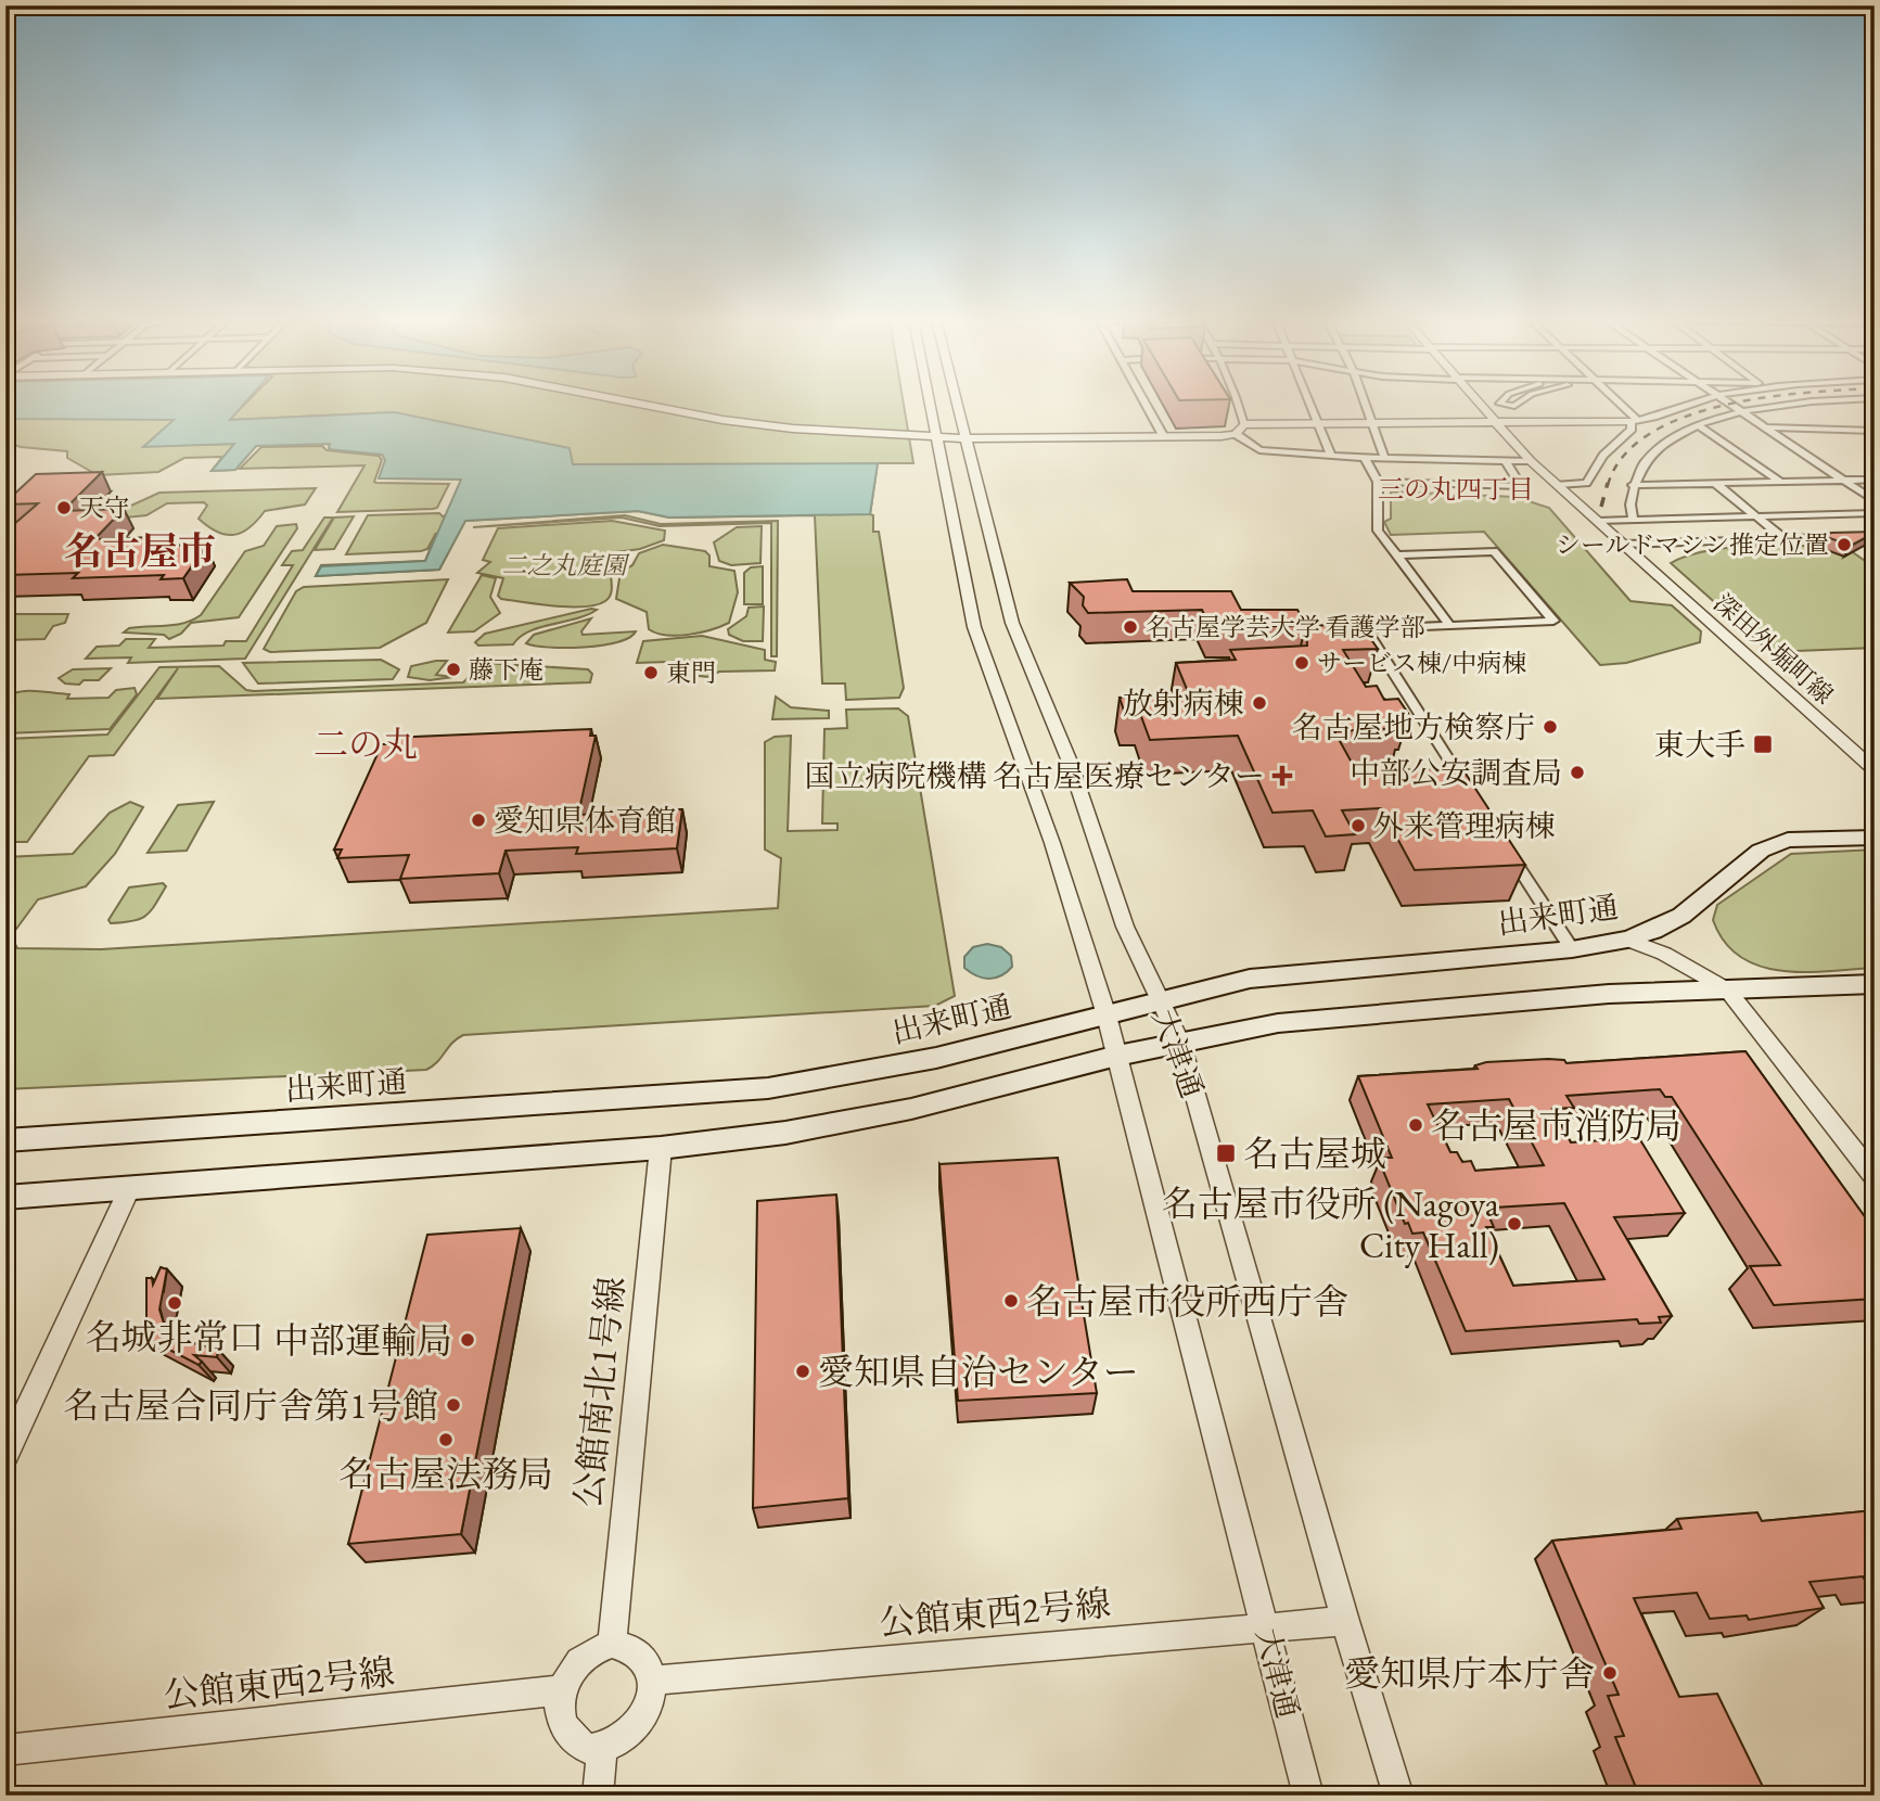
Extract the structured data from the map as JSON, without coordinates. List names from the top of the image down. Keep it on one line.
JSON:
{"streets":{"main road":["出来町通"],"street":["深田外堀町線","大津通","公館南北1号線","公館東西2号線"]},"crossings":[["出来町通","大津通"],["大津通","公館東西2号線"],["公館南北1号線","公館東西2号線"]],"districts":["三の丸四丁目","名古屋市","二の丸"],"parks":["二之丸庭園"],"places":{"other":["天守","シールドマシン推定位置","名古屋学芸大学 看護学部","サービス棟/中病棟","藤下庵","東門","放射病棟","名古屋地方検察庁","中部公安調査局","愛知県体育館","外来管理病棟","名古屋市消防局","名古屋市役所 (Nagoya City Hall)","名古屋市役所西庁舎","名城非常口","中部運輸局","愛知県自治センター","名古屋合同庁舎第1号館","名古屋法務局","愛知県庁本庁舎"],"transit":["東大手","名古屋城"],"health":["国立病院機構 名古屋医療センター"]}}
